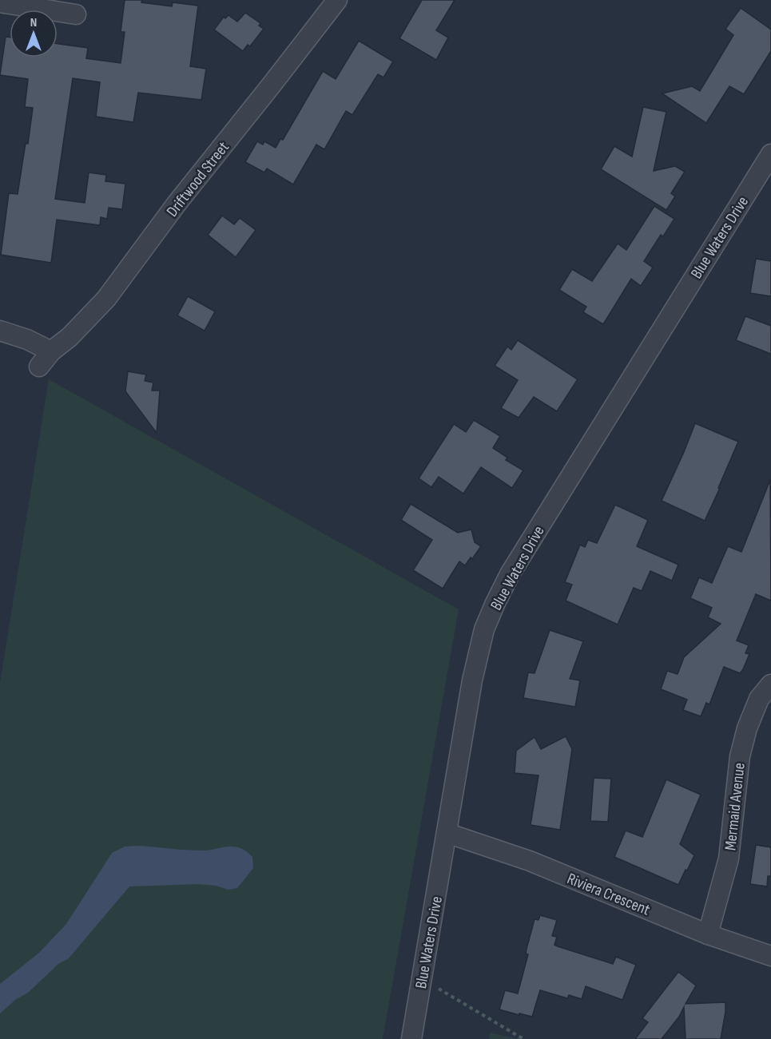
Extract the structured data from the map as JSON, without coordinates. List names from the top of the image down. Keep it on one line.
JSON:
{"streets":{"street":["Driftwood Street","Blue Waters Drive","Mermaid Avenue","Riviera Crescent"]},"crossings":[["Blue Waters Drive","Riviera Crescent"],["Mermaid Avenue","Riviera Crescent"]],"north":"top"}
